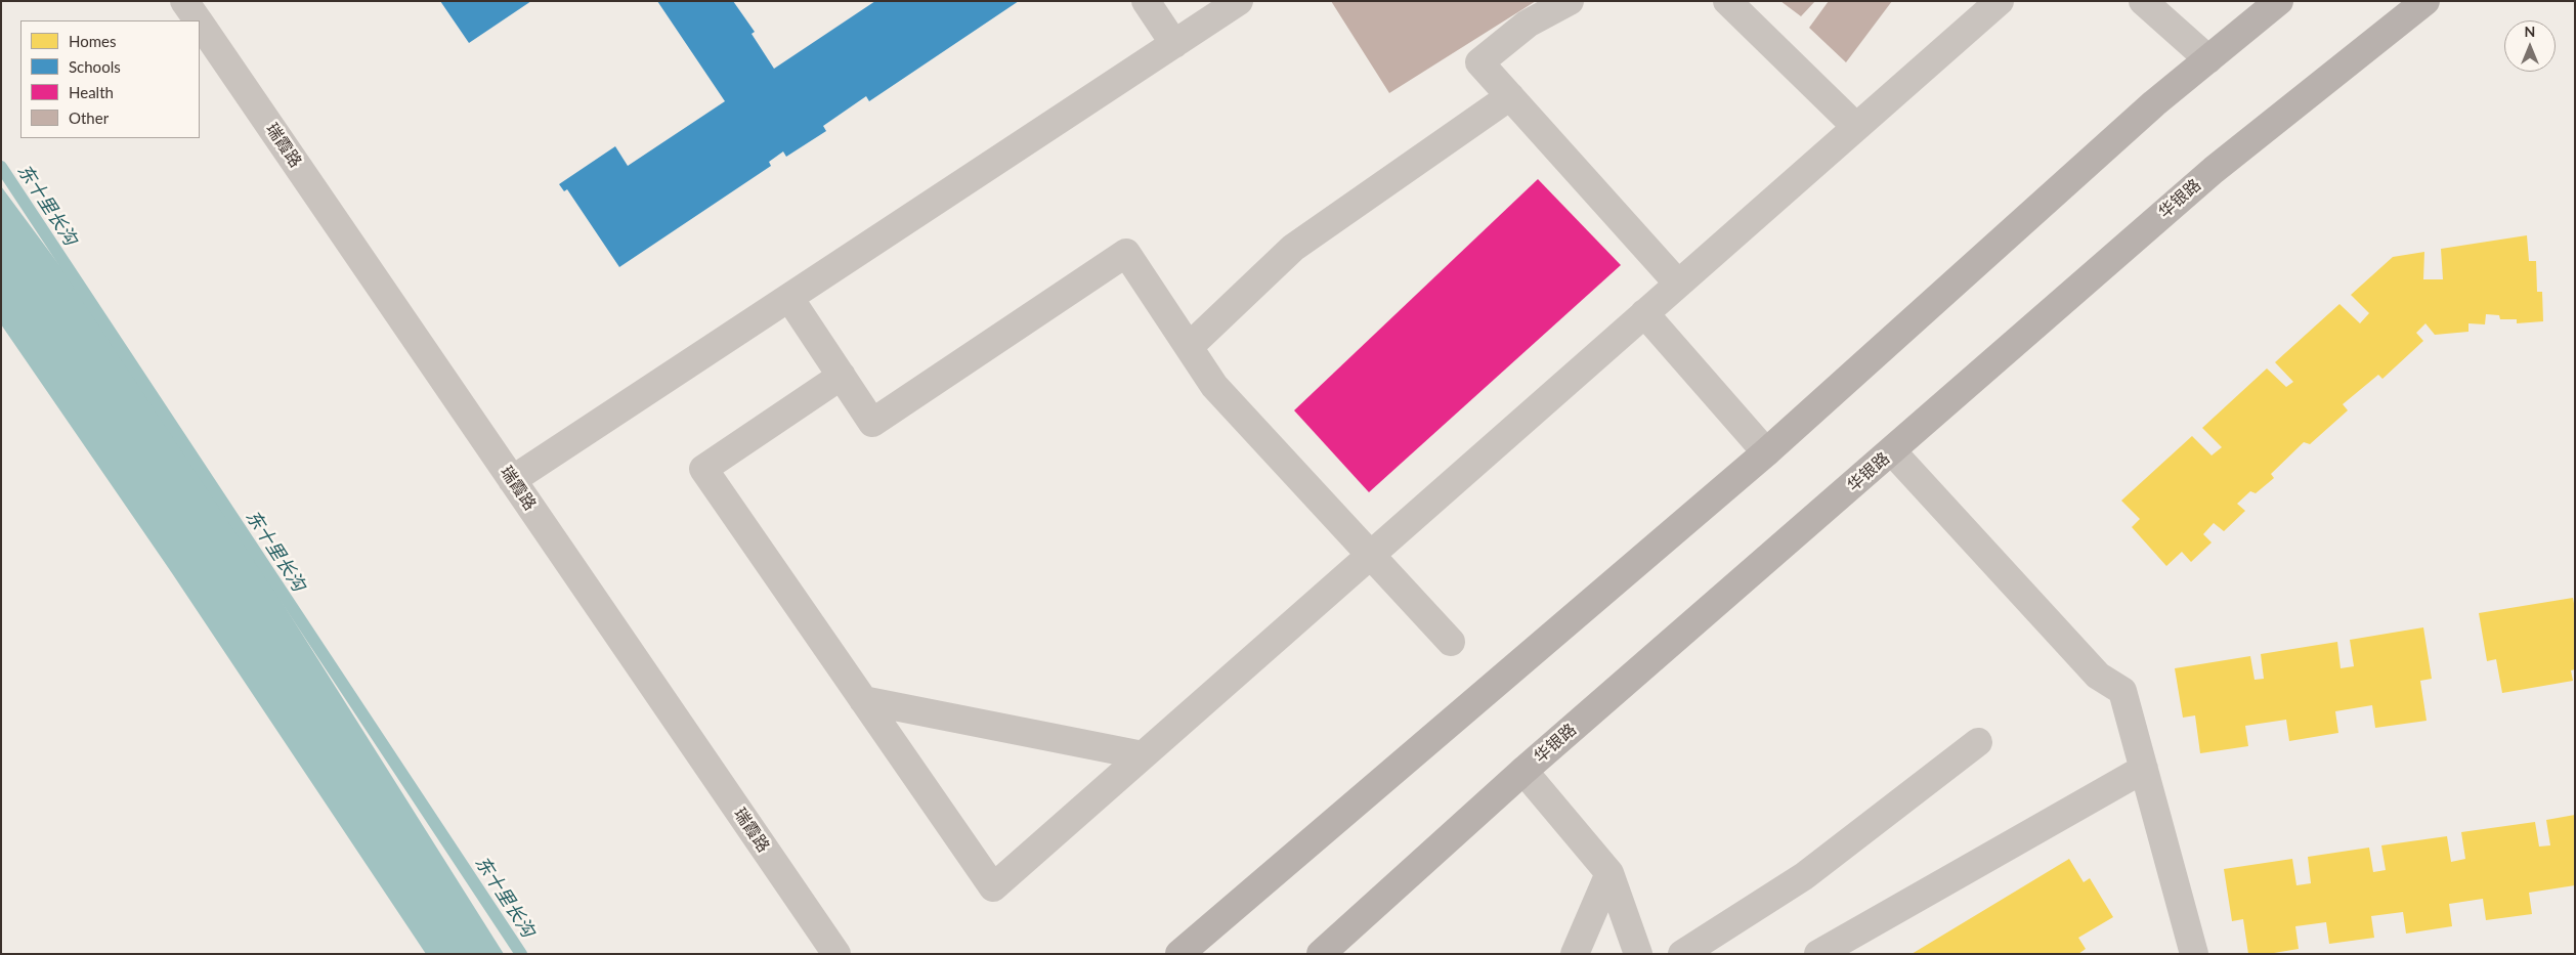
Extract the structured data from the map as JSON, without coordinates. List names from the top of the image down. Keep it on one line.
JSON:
{"streets":{"main road":["华银路"],"street":["瑞霞路"]},"water":["东十里长沟"],"legend":["Homes","Schools","Health","Other"],"north":"top"}
